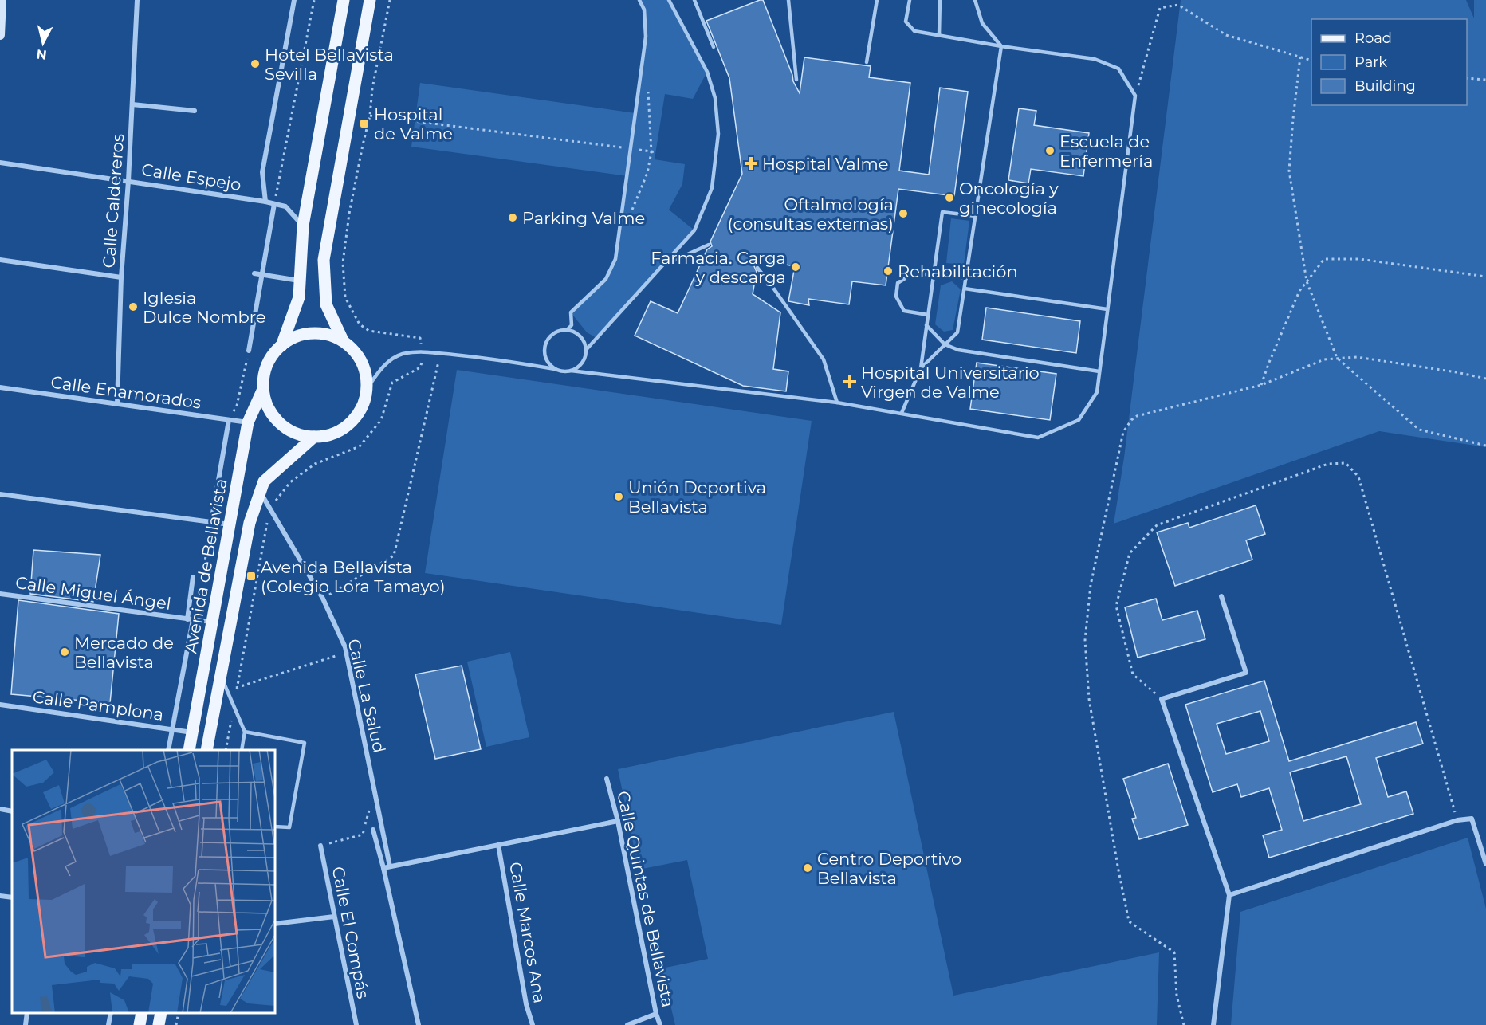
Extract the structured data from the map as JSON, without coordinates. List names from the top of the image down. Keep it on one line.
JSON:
{"streets":{"main road":["Avenida de Bellavista"],"street":["Calle Espejo","Calle Caldereros","Calle Enamorados","Calle Miguel Ángel","Calle La Salud","Calle Pamplona","Calle Quintas de Bellavista","Calle El Compás","Calle Marcos Ana"]},"crossings":[["Calle Espejo","Calle Caldereros"],["Calle Caldereros","Calle Enamorados"],["Calle Enamorados","Avenida de Bellavista"],["Avenida de Bellavista","Calle Miguel Ángel"],["Avenida de Bellavista","Calle La Salud"],["Avenida de Bellavista","Calle Pamplona"]],"places":{"other":["Hotel Bellavista Sevilla","Escuela de Enfermería","Oncología y ginecología","Oftalmología (consultas externas)","Parking Valme","Farmacia. Carga y descarga","Rehabilitación","Iglesia Dulce Nombre","Unión Deportiva Bellavista","Mercado de Bellavista","Centro Deportivo Bellavista"],"transit":["Hospital de Valme","Avenida Bellavista (Colegio Lora Tamayo)"],"health":["Hospital Valme","Hospital Universitario Virgen de Valme"]},"legend":["Road","Park","Building"],"north":"bottom"}
